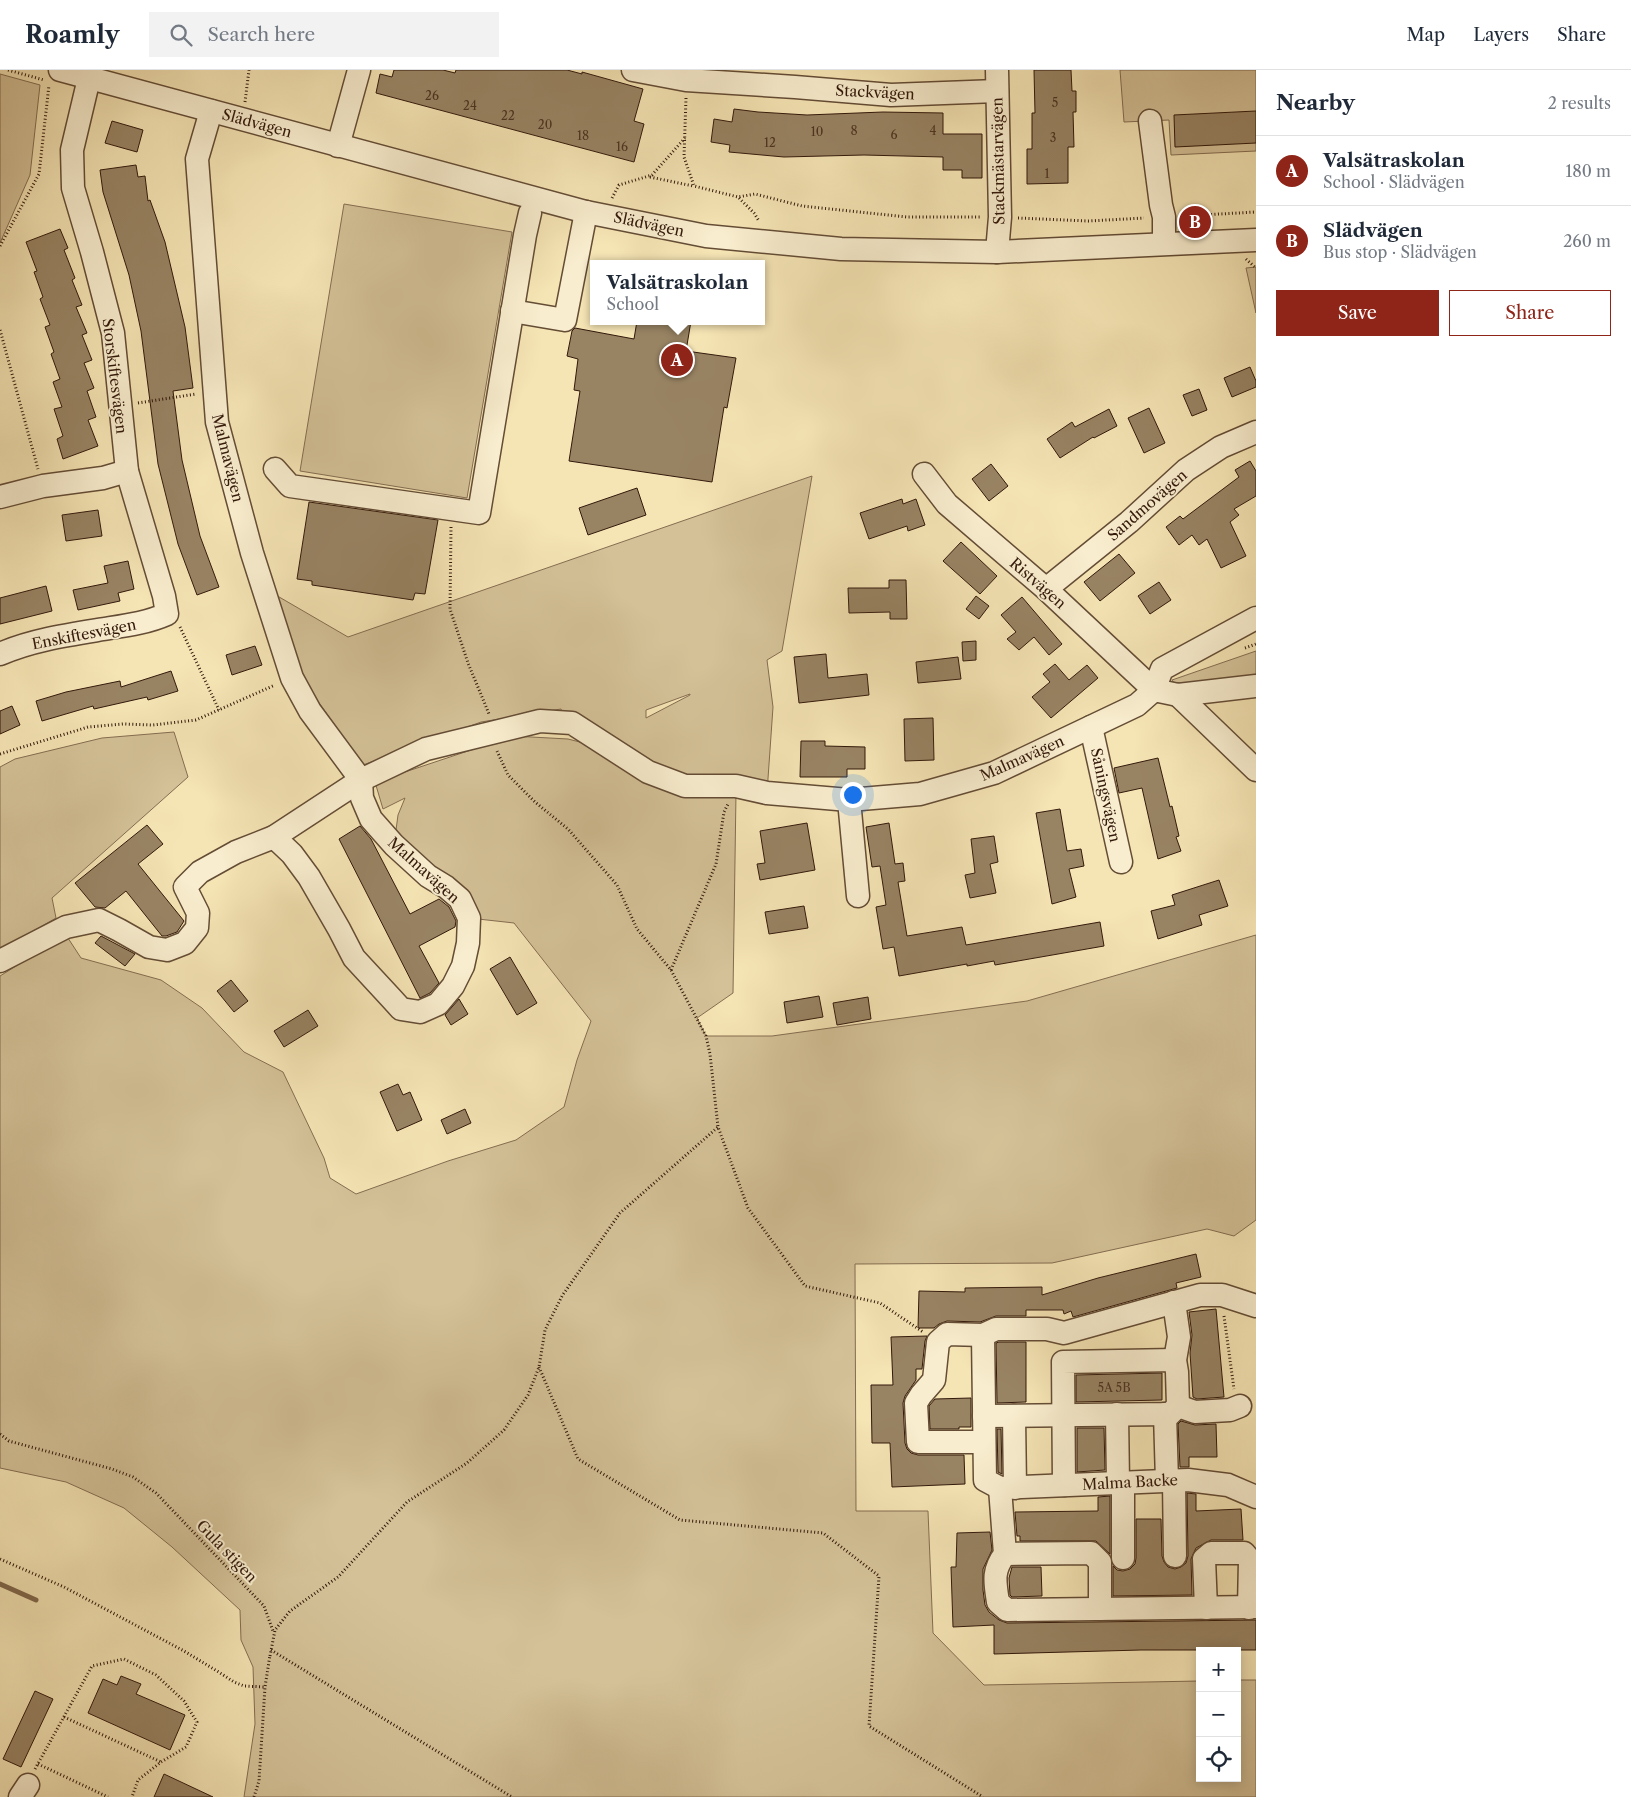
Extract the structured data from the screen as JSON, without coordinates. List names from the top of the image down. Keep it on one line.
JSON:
{"streets":{"street":["Stackvägen","Slädvägen","Stackmästarvägen","Storskiftesvägen","Malmavägen","Sandmovägen","Ristvägen","Enskiftesvägen","Såningsvägen","Malma Backe"],"path":["Gula stigen"]},"crossings":[["Stackvägen","Stackmästarvägen"],["Slädvägen","Stackmästarvägen"],["Slädvägen","Storskiftesvägen"],["Slädvägen","Malmavägen"],["Storskiftesvägen","Enskiftesvägen"],["Malmavägen","Ristvägen"],["Malmavägen","Såningsvägen"],["Sandmovägen","Ristvägen"]],"house_numbers":["26","5","24","22","20","8","4","10","6","18","3","12","16","1","5A 5B"],"page":{"header":"Roamly","search":"Search here","nav":["Map","Layers","Share"],"heading":["Nearby","2 results"],"list":[{"mark":"A","name":"Valsätraskolan","note":"School · Slädvägen","value":"180 m"},{"mark":"B","name":"Slädvägen","note":"Bus stop · Slädvägen","value":"260 m"}],"pins":["B","A"],"popup":["Valsätraskolan","School"],"buttons":["Save","Share"],"map_buttons":["+","−"]}}
